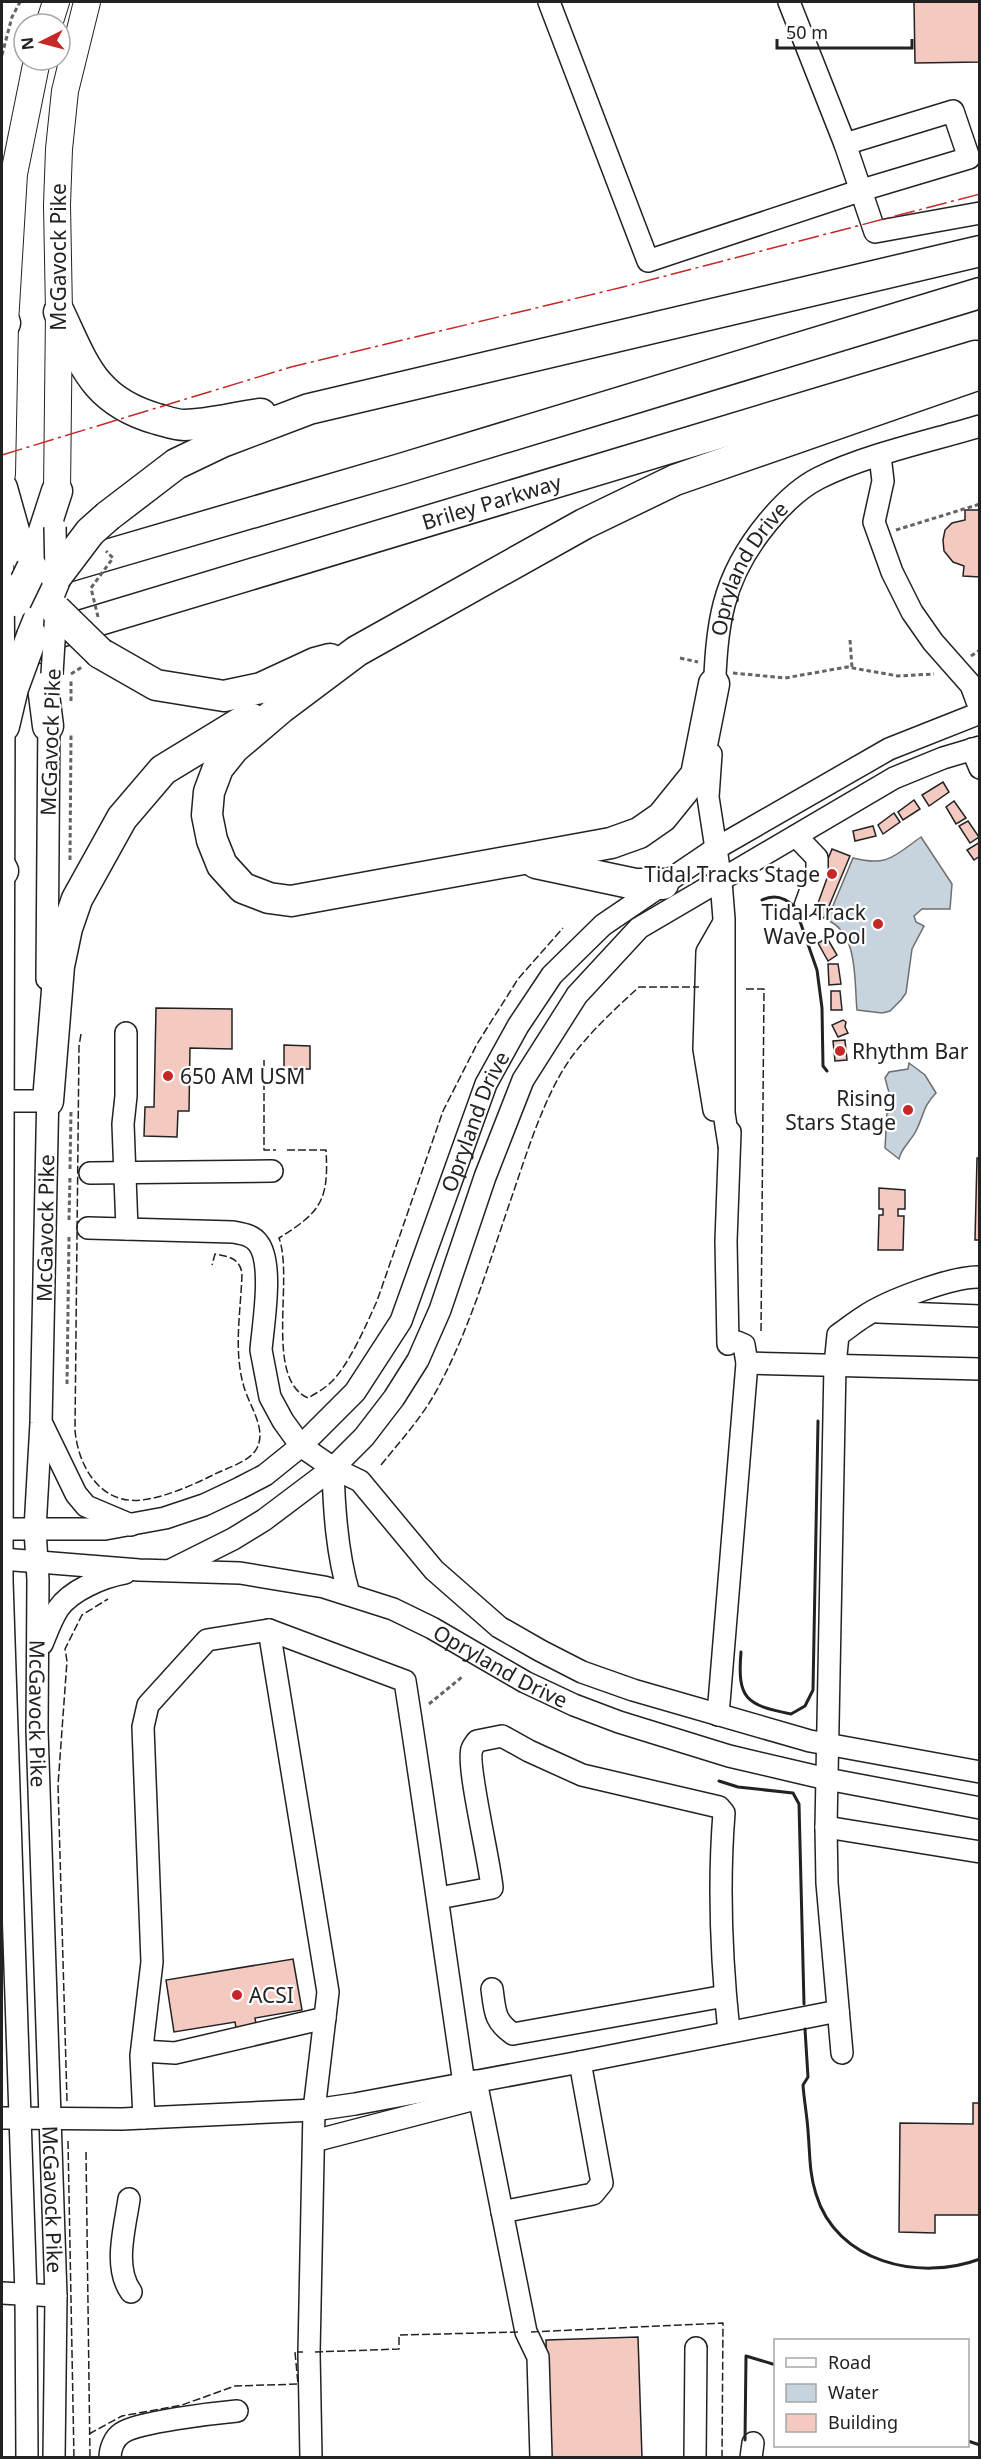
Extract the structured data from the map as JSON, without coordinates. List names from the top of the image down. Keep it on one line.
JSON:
{"streets":{"highway":["Briley Parkway"],"main road":["McGavock Pike"],"street":["Opryland Drive"]},"crossings":[["McGavock Pike","Opryland Drive"]],"places":["Tidal Tracks Stage","Tidal Track Wave Pool","Rhythm Bar","650 AM USM","Rising Stars Stage","ACSI"],"legend":["Road","Water","Building"],"scale_bar":"50 m","north":"left"}
